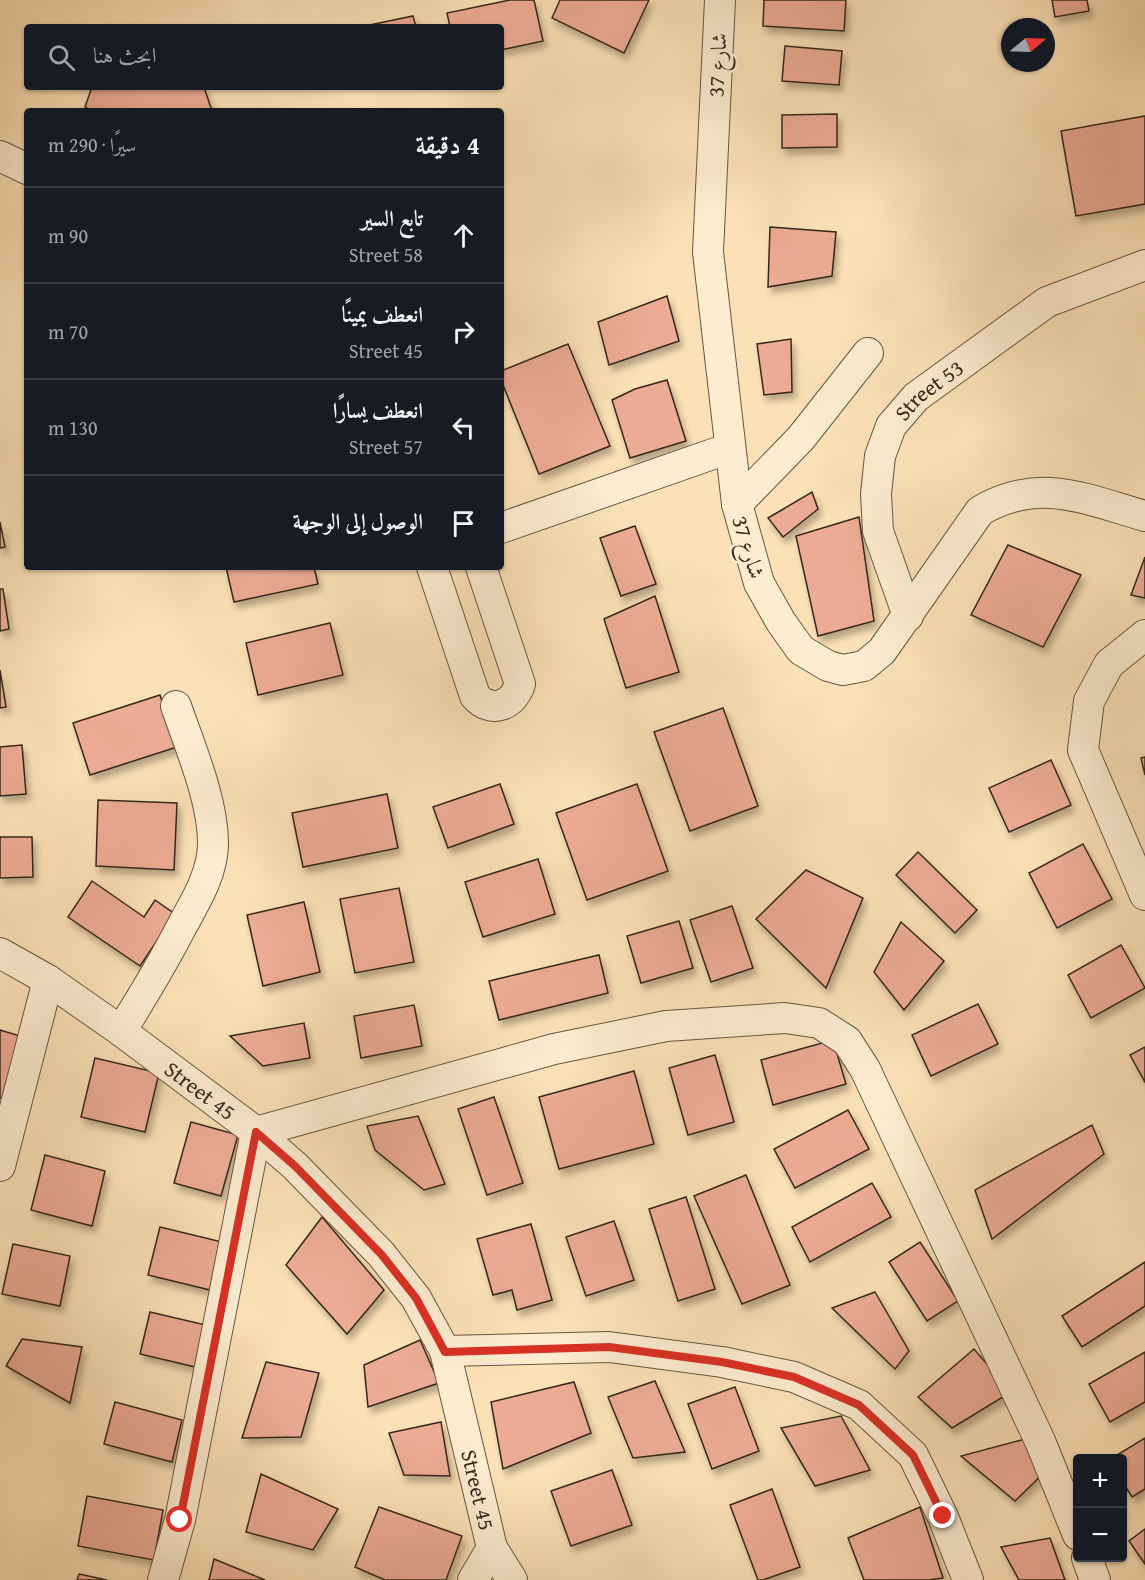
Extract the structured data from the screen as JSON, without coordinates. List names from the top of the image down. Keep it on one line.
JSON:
{"streets":{"street":["شارع 37","Street 53","Street 45"]},"crossings":[["شارع 37","Street 53"]],"north":"right","page":{"search":"ابحث هنا","heading":["4 دقيقة","سيرًا · 290 m"],"list":[["تابع السير","Street 58","90 m"],["انعطف يمينًا","Street 45","70 m"],["انعطف يسارًا","Street 57","130 m"],"الوصول إلى الوجهة"],"map_buttons":["+","−"]}}
